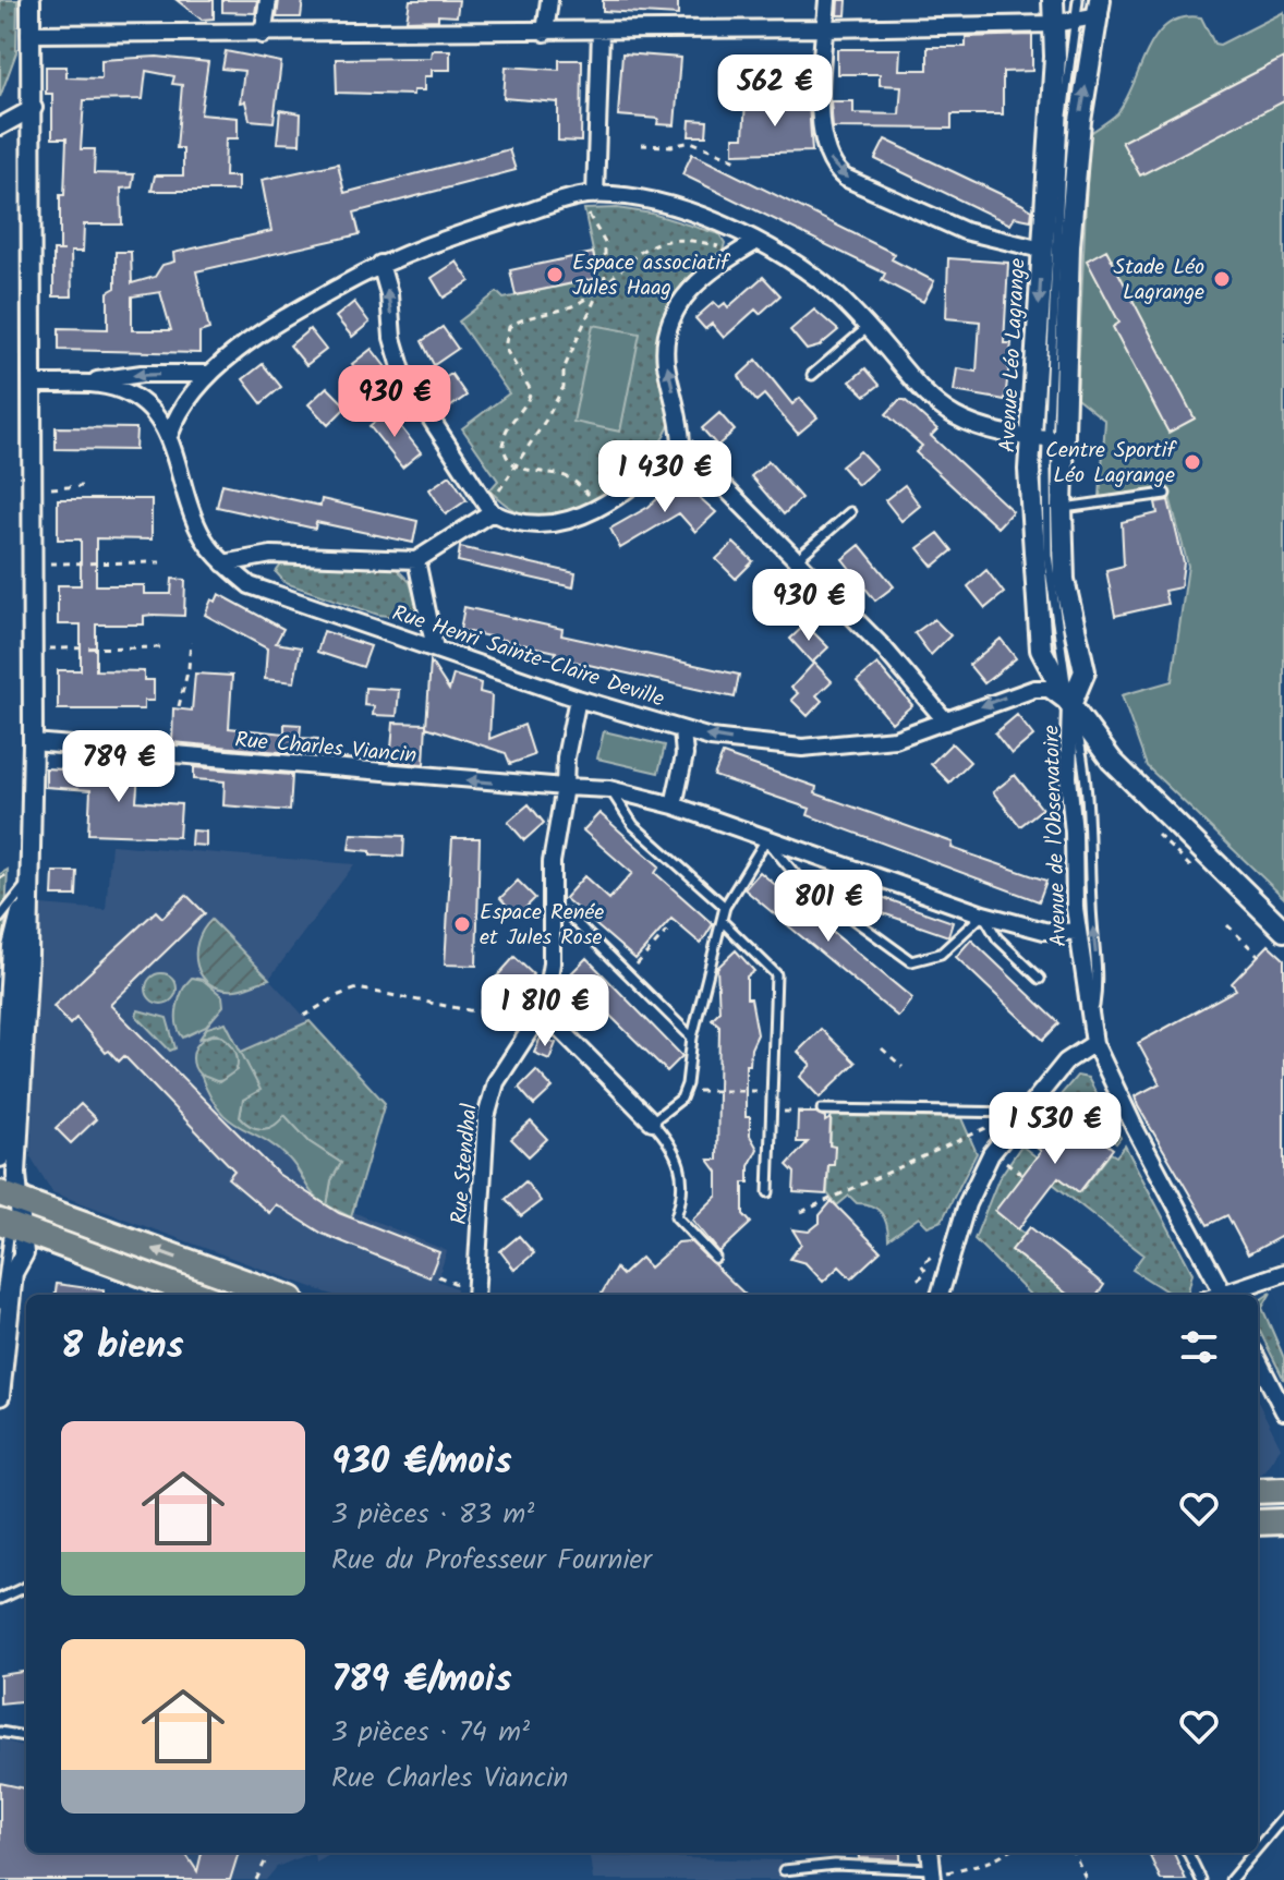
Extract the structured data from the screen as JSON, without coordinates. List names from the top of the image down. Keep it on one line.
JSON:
{"streets":{"main road":["Avenue Léo Lagrange"],"street":["Rue Henri Sainte-Claire Deville","Rue Charles Viancin","Avenue de l'Observatoire","Rue Stendhal"]},"crossings":[["Avenue Léo Lagrange","Avenue de l'Observatoire"],["Rue Henri Sainte-Claire Deville","Rue Charles Viancin"],["Rue Henri Sainte-Claire Deville","Rue Stendhal"],["Rue Charles Viancin","Rue Stendhal"]],"one_way":["Rue Charles Viancin"],"places":["Espace associatif Jules Haag","Stade Léo Lagrange","Centre Sportif Léo Lagrange","Espace Renée et Jules Rose"],"page":{"price":["562 €","930 €","1 430 €","930 €","789 €","801 €","1 810 €","1 530 €"],"heading":"8 biens","list":[{"name":"930 €/mois","note":"3 pièces · 83 m² · Rue du Professeur Fournier"},{"name":"789 €/mois","note":"3 pièces · 74 m² · Rue Charles Viancin"}]}}
